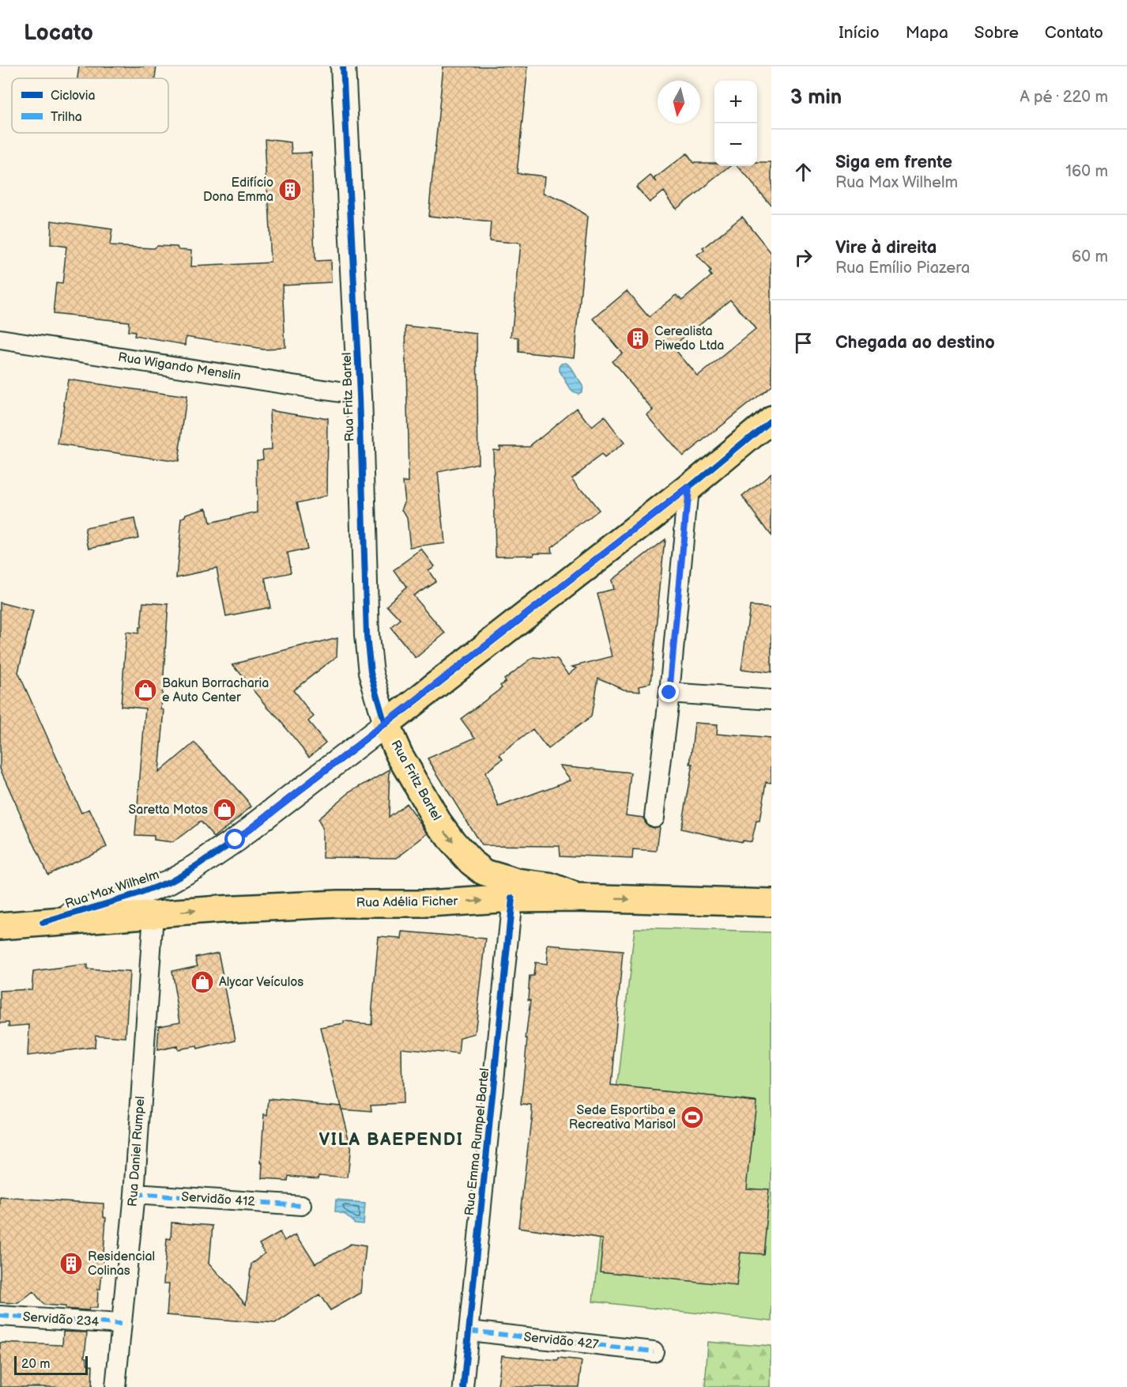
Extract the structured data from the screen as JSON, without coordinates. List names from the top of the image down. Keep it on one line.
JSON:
{"streets":{"main road":["Rua Fritz Bartel","Rua Max Wilhelm","Rua Adélia Ficher"],"street":["Rua Wigando Menslin","Rua Emma Rumpel Bartel","Rua Daniel Rumpel","Servidão 412","Servidão 234","Servidão 427"]},"crossings":[["Rua Wigando Menslin","Rua Fritz Bartel"],["Rua Fritz Bartel","Rua Max Wilhelm"],["Rua Fritz Bartel","Rua Adélia Ficher"],["Rua Max Wilhelm","Rua Adélia Ficher"],["Rua Adélia Ficher","Rua Emma Rumpel Bartel"],["Rua Adélia Ficher","Rua Daniel Rumpel"],["Rua Emma Rumpel Bartel","Servidão 427"],["Rua Daniel Rumpel","Servidão 412"],["Rua Daniel Rumpel","Servidão 234"]],"one_way":["Rua Adélia Ficher"],"districts":["VILA BAEPENDI"],"places":{"building":["Edifício Dona Emma","Cerealista Piwedo Ltda","Residencial Colinas"],"shop":["Bakun Borracharia e Auto Center","Saretta Motos","Alycar Veículos"],"sports":["Sede Esportiba e Recreativa Marisol"]},"legend":["Ciclovia","Trilha"],"scale_bar":"20 m","north":"bottom","page":{"header":"Locato","nav":["Início","Mapa","Sobre","Contato"],"heading":["3 min","A pé · 220 m"],"map_buttons":["+","−"],"list":[["Siga em frente","Rua Max Wilhelm","160 m"],["Vire à direita","Rua Emílio Piazera","60 m"],"Chegada ao destino"],"scale":"20 m"}}
